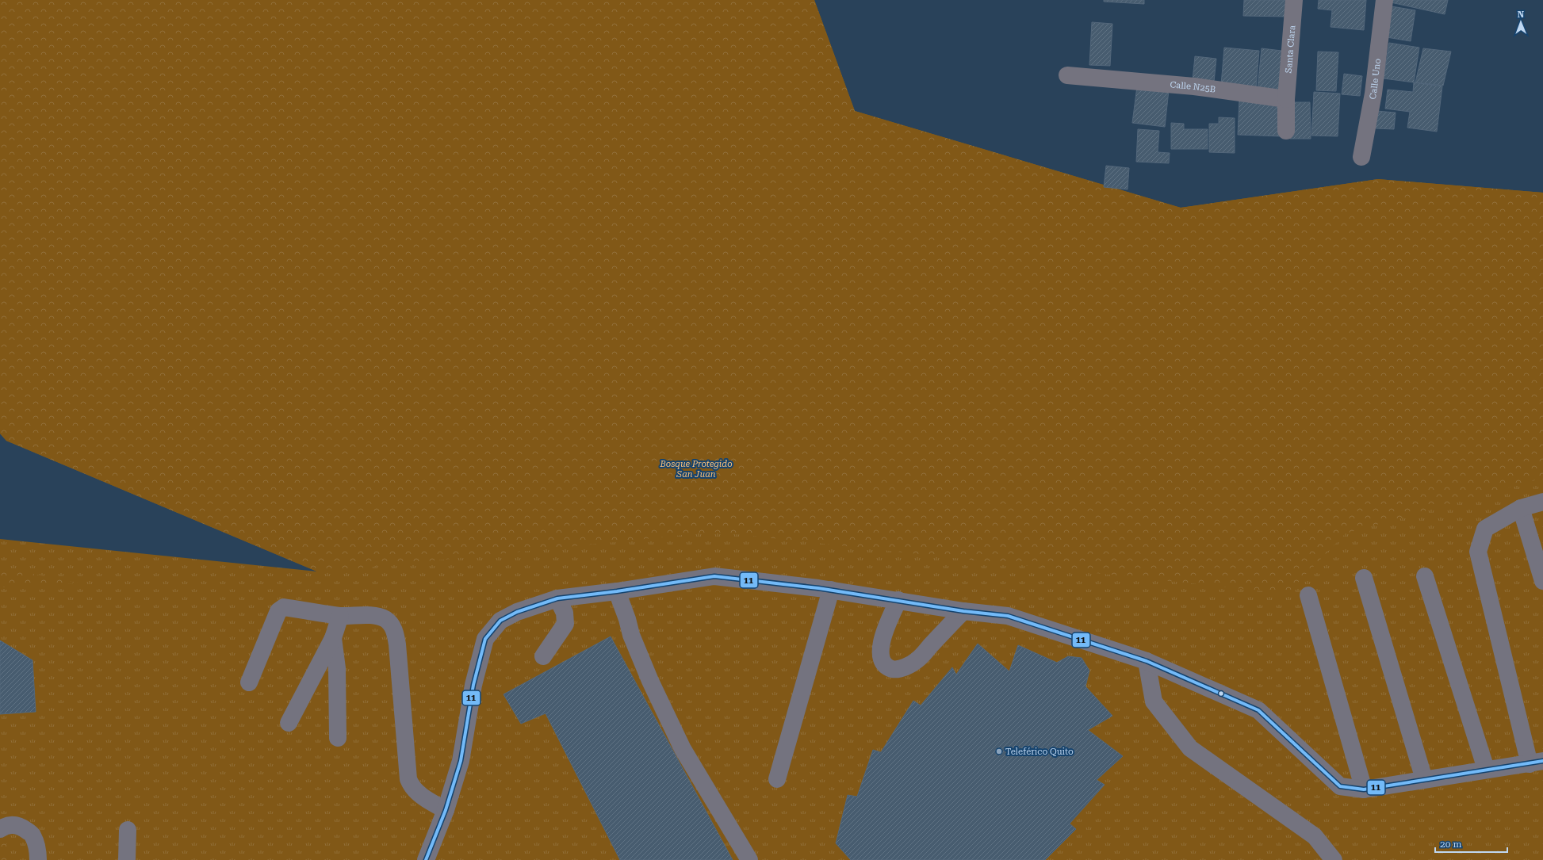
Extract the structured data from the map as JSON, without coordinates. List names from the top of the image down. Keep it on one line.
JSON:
{"streets":{"street":["Santa Clara","Calle Uno","Calle N25B"]},"crossings":[["Santa Clara","Calle N25B"]],"parks":["Bosque Protegido San Juan"],"places":["Teleférico Quito"],"lines":["transit line 11"],"scale_bar":"20 m","north":"top"}
